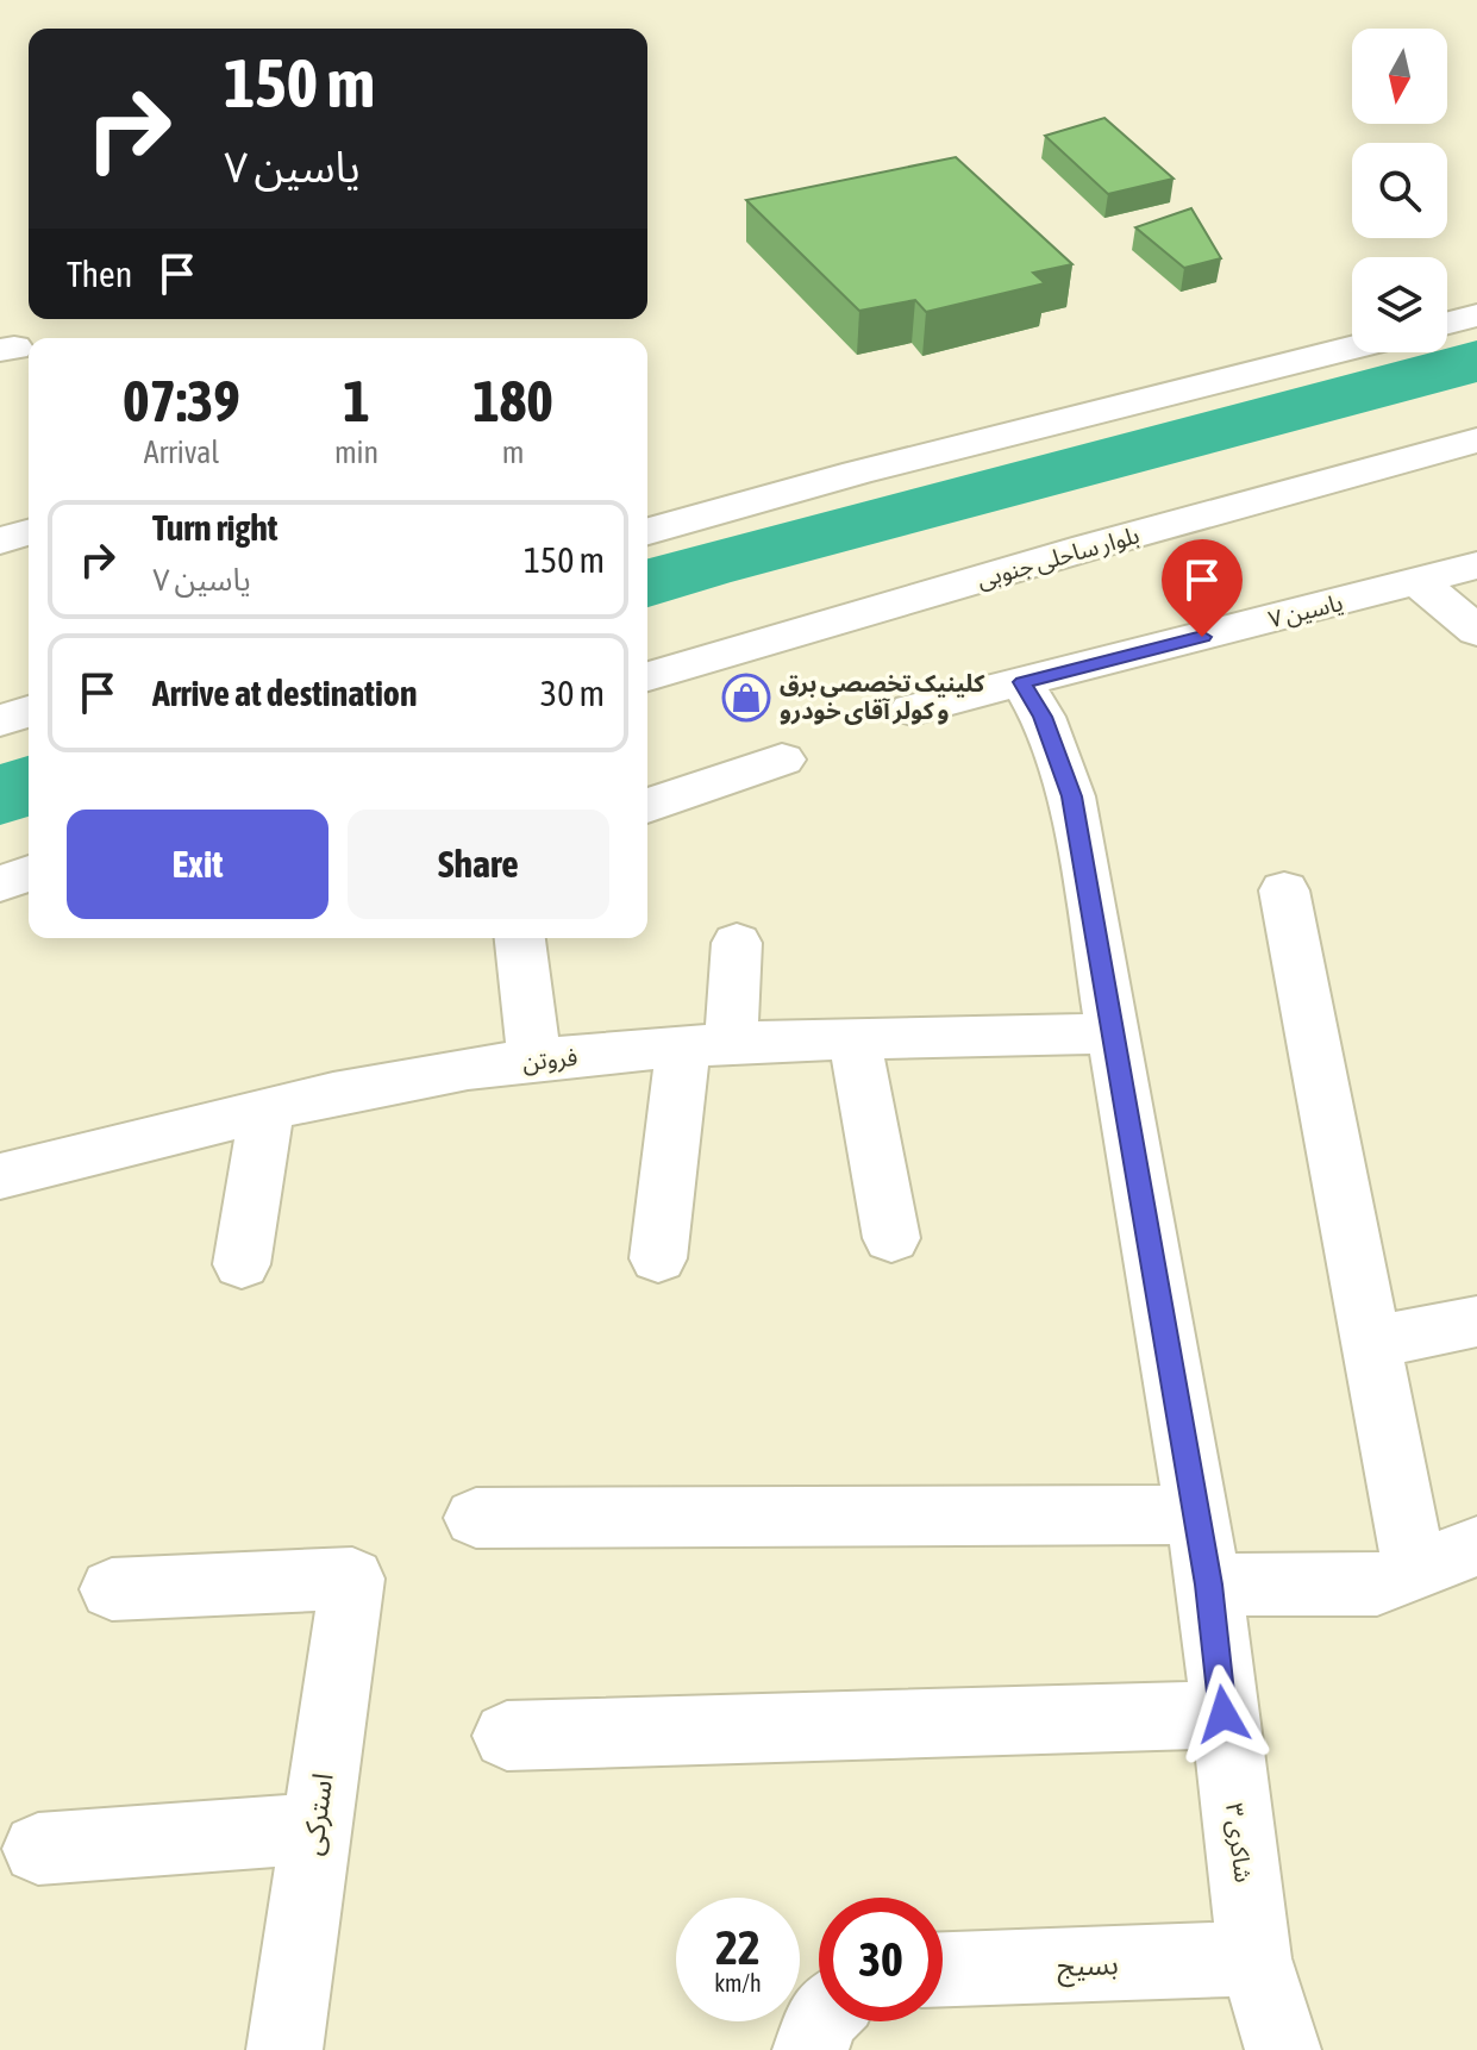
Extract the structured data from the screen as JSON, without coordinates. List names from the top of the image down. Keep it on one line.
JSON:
{"streets":{"street":["بلوار ساحلی جنوبی","یاسین ۷","فروتن","استرکی","شاکری ۳","بسیج"]},"crossings":[["یاسین ۷","شاکری ۳"],["فروتن","شاکری ۳"],["شاکری ۳","بسیج"]],"places":{"shop":["کلینیک تخصصی برق و کولر آقای خودرو"]},"north":"bottom","page":{"turn":["150 m","یاسین ۷"],"then":"Then","eta":["07:39","Arrival","1","min","180","m"],"list":[{"name":"Turn right","note":"یاسین ۷","value":"150 m"},{"name":"Arrive at destination","value":"30 m"}],"buttons":["Exit","Share"],"speed":"22 km/h","limit":"30"}}
